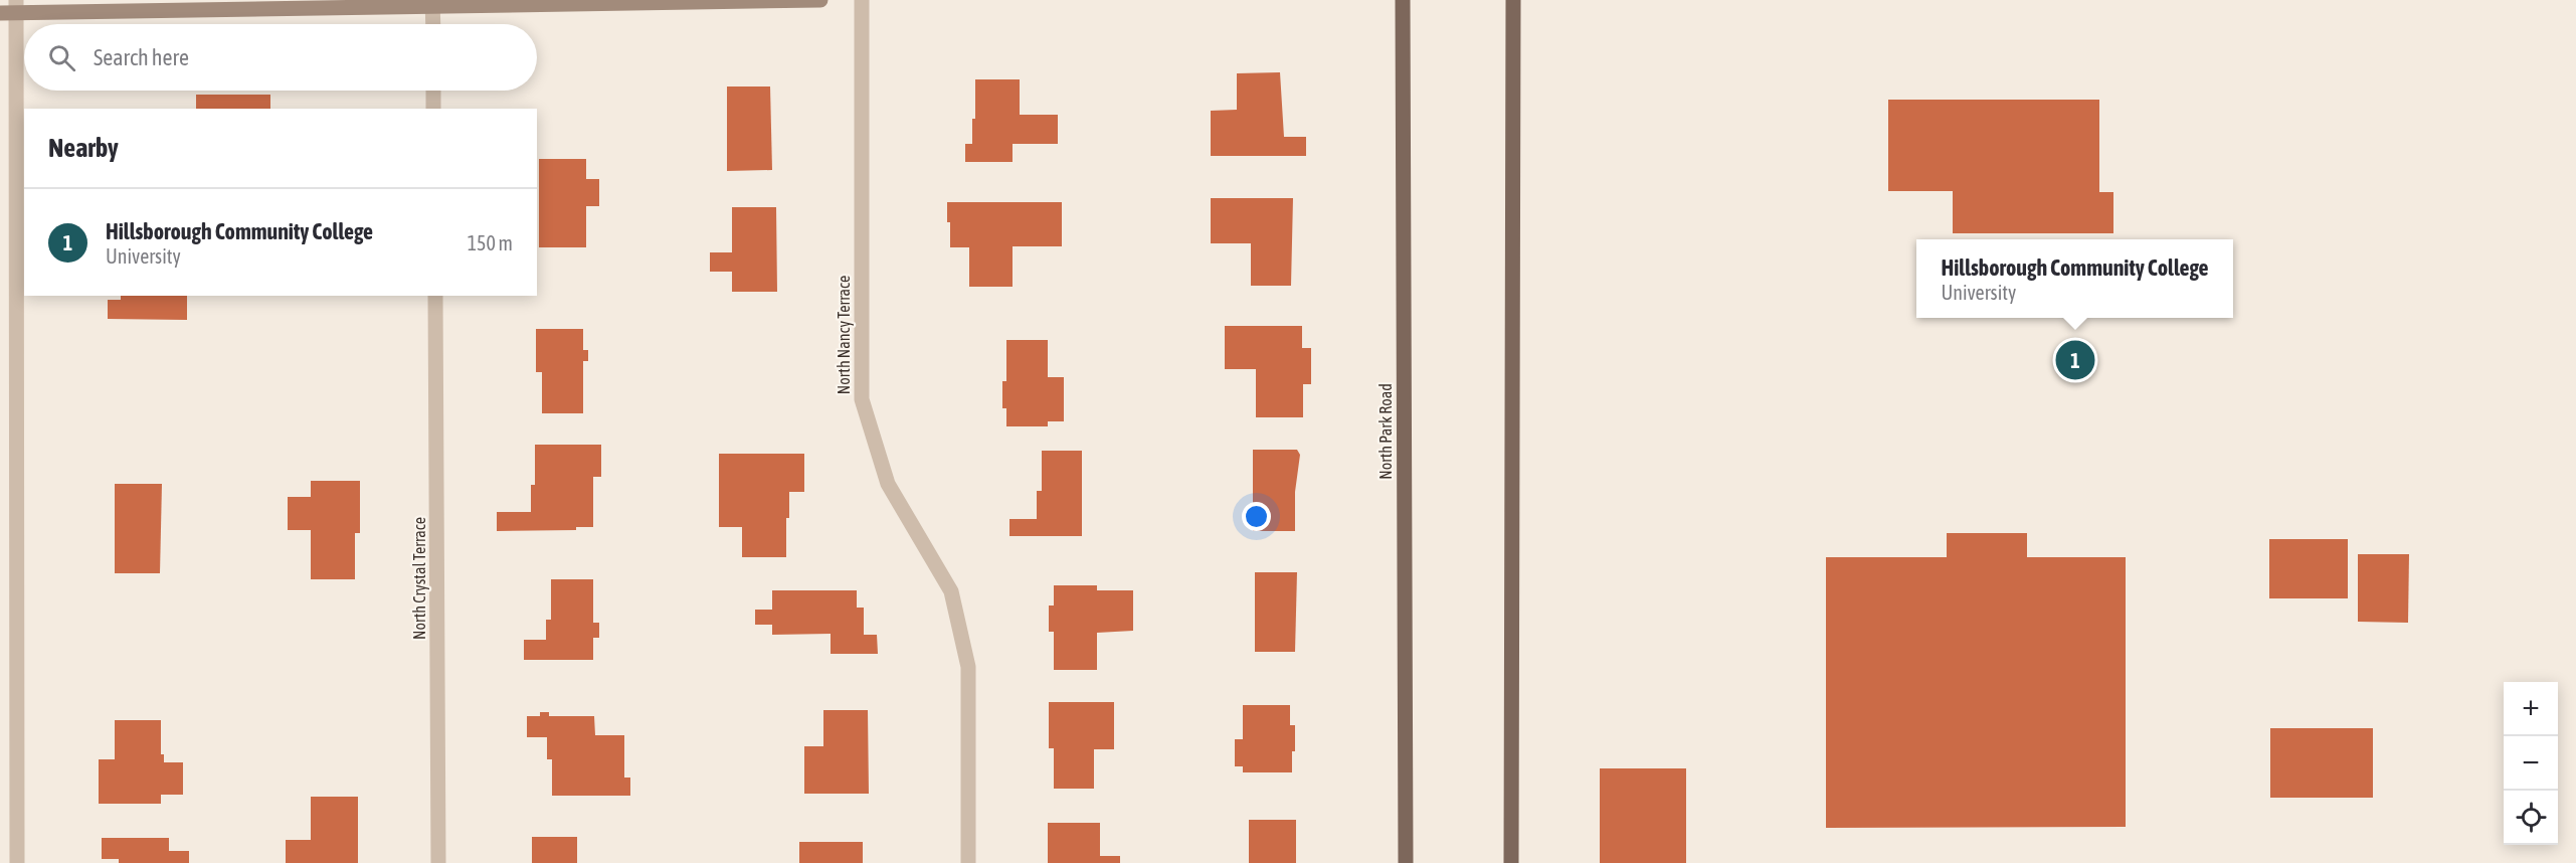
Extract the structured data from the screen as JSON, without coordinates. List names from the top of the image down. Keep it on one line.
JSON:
{"streets":{"main road":["North Park Road"],"street":["North Nancy Terrace","North Crystal Terrace"]},"page":{"search":"Search here","heading":"Nearby","list":[{"mark":"1","name":"Hillsborough Community College","note":"University","value":"150 m"}],"popup":["Hillsborough Community College","University"],"pins":"1","map_buttons":["+","−"]}}
